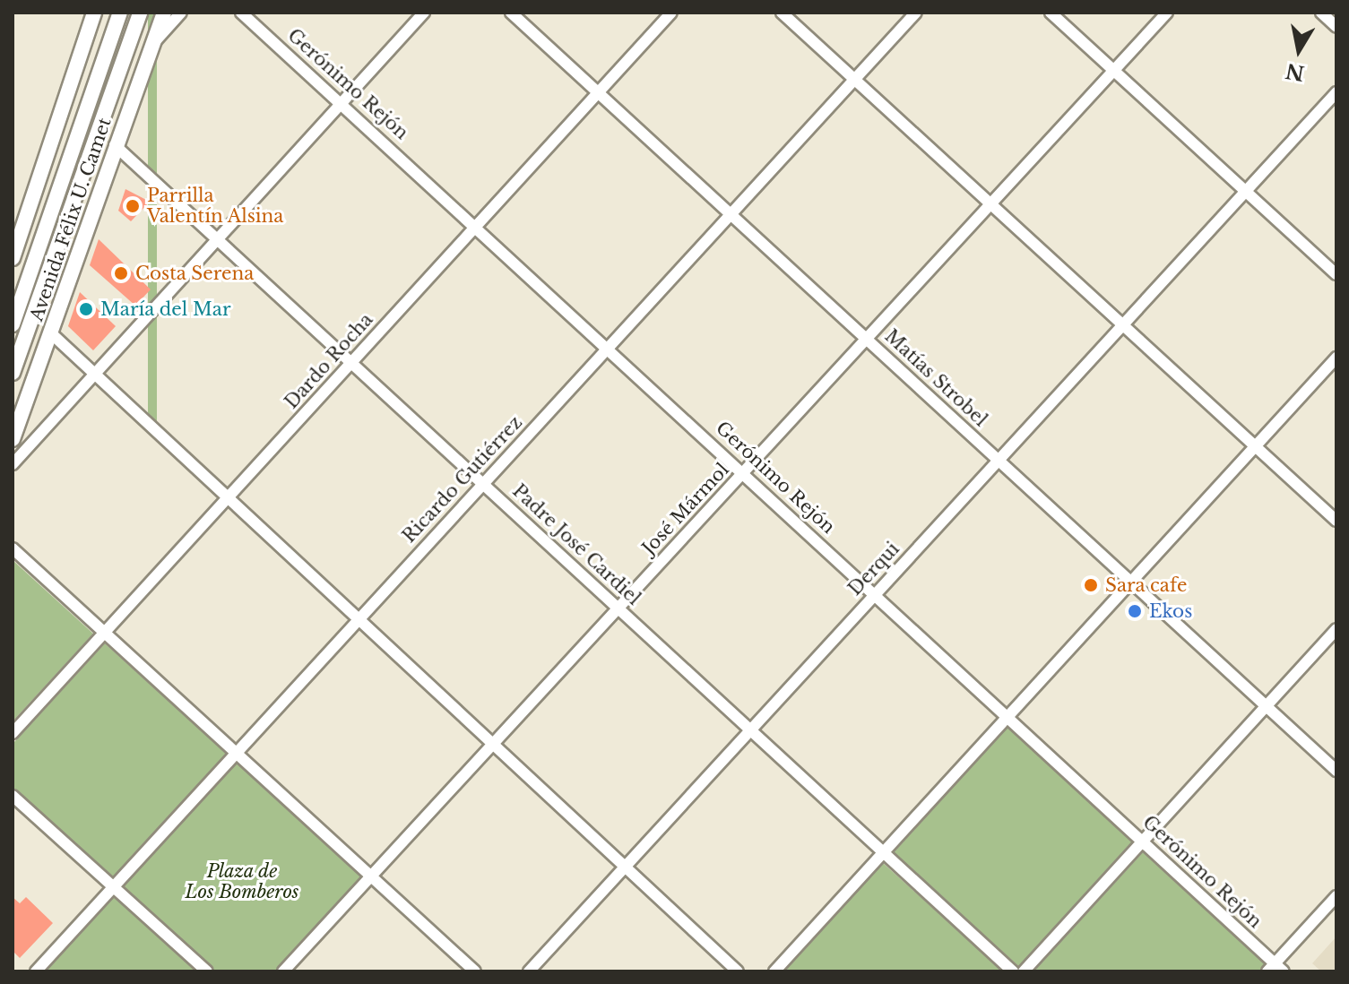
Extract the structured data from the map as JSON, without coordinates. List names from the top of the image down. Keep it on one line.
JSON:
{"streets":{"main road":["Avenida Félix U. Camet"],"street":["Gerónimo Rejón","Dardo Rocha","Matías Strobel","Ricardo Gutiérrez","José Mármol","Padre José Cardiel","Derqui"]},"crossings":[["Gerónimo Rejón","Dardo Rocha"],["Gerónimo Rejón","Ricardo Gutiérrez"],["Gerónimo Rejón","José Mármol"],["Gerónimo Rejón","Derqui"],["Avenida Félix U. Camet","Padre José Cardiel"],["Dardo Rocha","Matías Strobel"],["Dardo Rocha","Padre José Cardiel"],["Matías Strobel","Ricardo Gutiérrez"],["Matías Strobel","José Mármol"],["Matías Strobel","Derqui"],["Ricardo Gutiérrez","Padre José Cardiel"],["José Mármol","Padre José Cardiel"],["Padre José Cardiel","Derqui"]],"parks":["Plaza de Los Bomberos"],"places":["Parrilla Valentín Alsina","Costa Serena","María del Mar","Sara cafe","Ekos"],"north":"bottom"}
